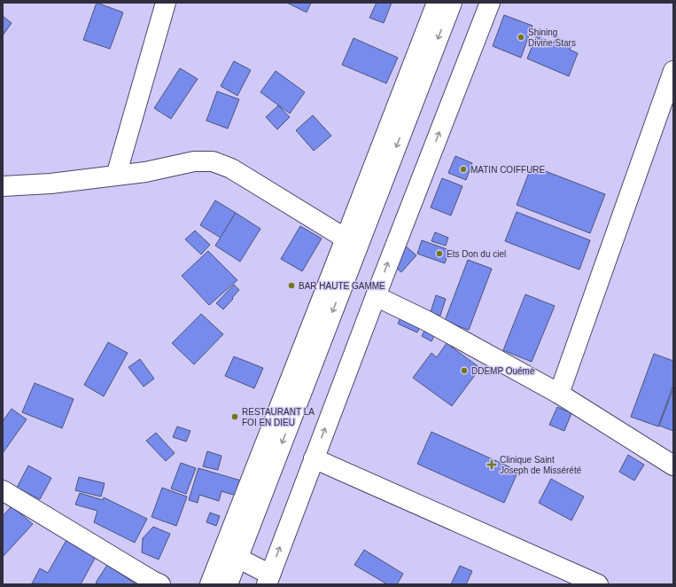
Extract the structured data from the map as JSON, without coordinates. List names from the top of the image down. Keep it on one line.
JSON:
{"places":{"other":["Shining Divine Stars","MATIN COIFFURE","Ets Don du ciel","BAR HAUTE GAMME","DDEMP Ouémé","RESTAURANT LA FOI EN DIEU"],"health":["Clinique Saint Joseph de Missérété"]}}
